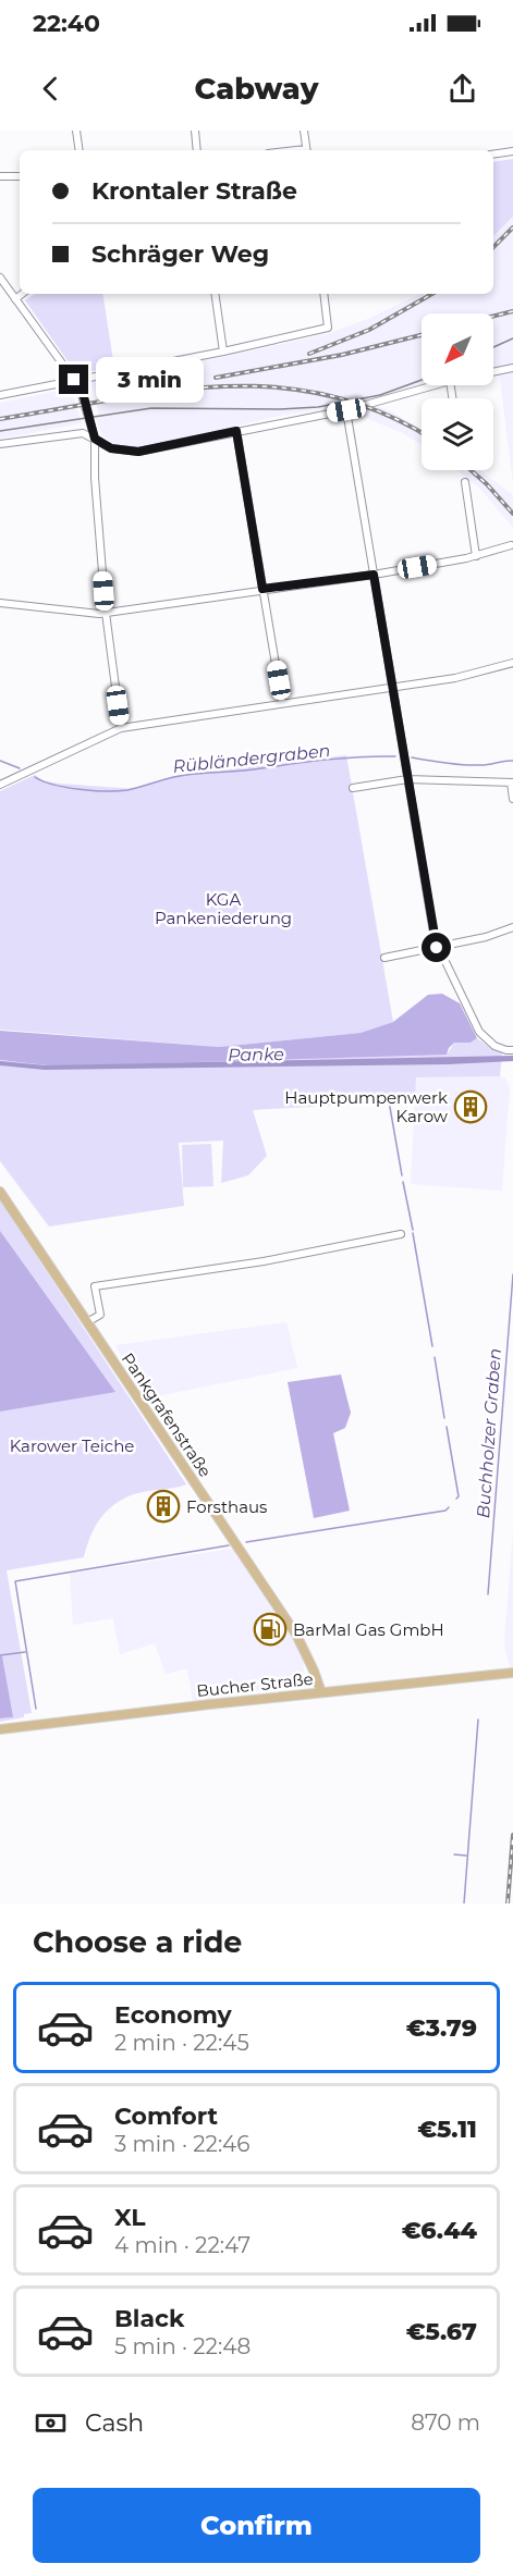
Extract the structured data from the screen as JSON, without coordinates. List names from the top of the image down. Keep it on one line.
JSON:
{"streets":{"main road":["Pankgrafenstraße","Bucher Straße"]},"crossings":[["Pankgrafenstraße","Bucher Straße"]],"water":["Rübländergraben","Panke","Buchholzer Graben"],"parks":["KGA Pankeniederung","Karower Teiche"],"places":{"building":["Hauptpumpenwerk Karow","Forsthaus"],"fuel station":["BarMal Gas GmbH"]},"north":"bottom left","page":{"status":"22:40","header":"Cabway","banner":["Krontaler Straße","Schräger Weg"],"bubble":"3 min","heading":"Choose a ride","list":[{"name":"Economy","note":"2 min · 22:45","value":"€3.79"},{"name":"Comfort","note":"3 min · 22:46","value":"€5.11"},{"name":"XL","note":"4 min · 22:47","value":"€6.44"},{"name":"Black","note":"5 min · 22:48","value":"€5.67"}],"pay":["Cash","870 m"],"buttons":"Confirm"}}
